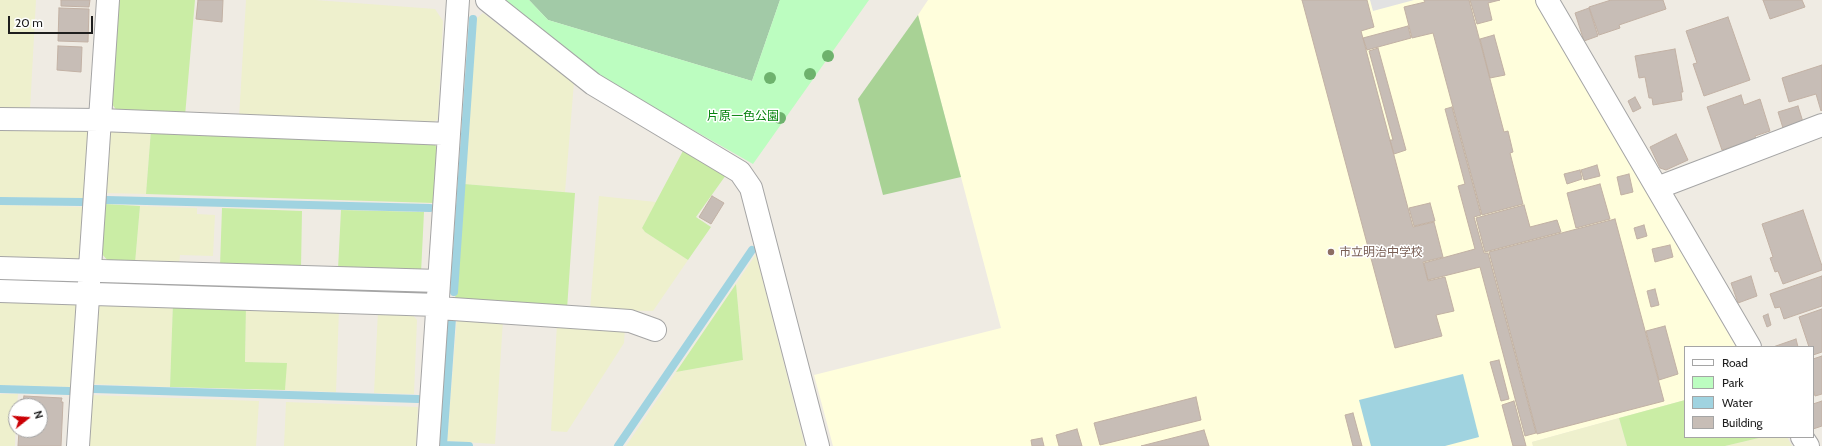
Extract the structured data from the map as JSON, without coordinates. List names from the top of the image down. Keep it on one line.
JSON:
{"parks":["片原一色公園"],"places":["市立明治中学校"],"legend":["Road","Park","Water","Building"],"scale_bar":"20 m","north":"right"}
